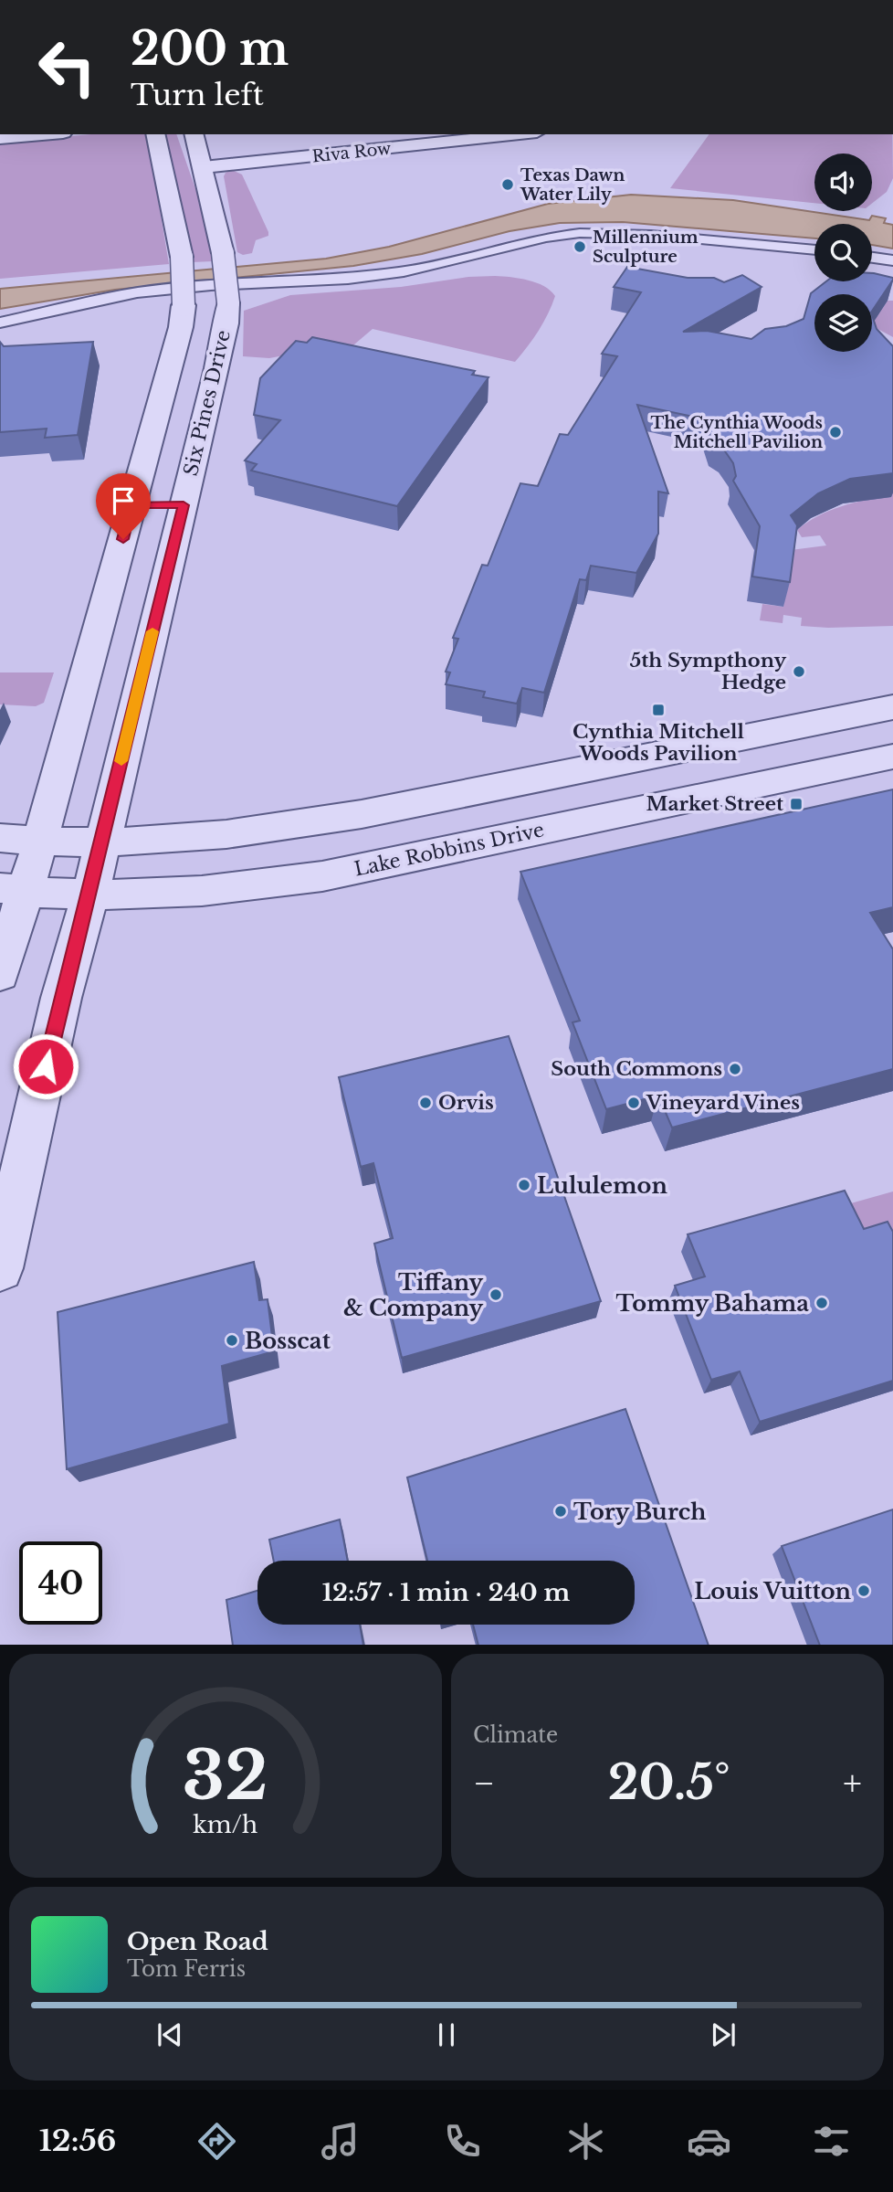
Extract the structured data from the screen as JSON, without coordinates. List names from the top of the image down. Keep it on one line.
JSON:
{"streets":{"street":["Riva Row","Six Pines Drive","Lake Robbins Drive"]},"crossings":[["Riva Row","Six Pines Drive"],["Six Pines Drive","Lake Robbins Drive"]],"places":{"other":["Texas Dawn Water Lily","Millennium Sculpture","The Cynthia Woods Mitchell Pavilion","5th Sympthony Hedge","South Commons","Orvis","Vineyard Vines","Lululemon","Tiffany & Company","Tommy Bahama","Bosscat","Tory Burch","Louis Vuitton"],"transit":["Cynthia Mitchell Woods Pavilion","Market Street"]},"page":{"turn":["200 m","Turn left"],"limit":"40","trip":"12:57 · 1 min · 240 m","tile":"Climate","heat":["−","20.5°","+"],"song":["Open Road","Tom Ferris"],"tabs":"12:56","gauge":["32","km/h"]}}
